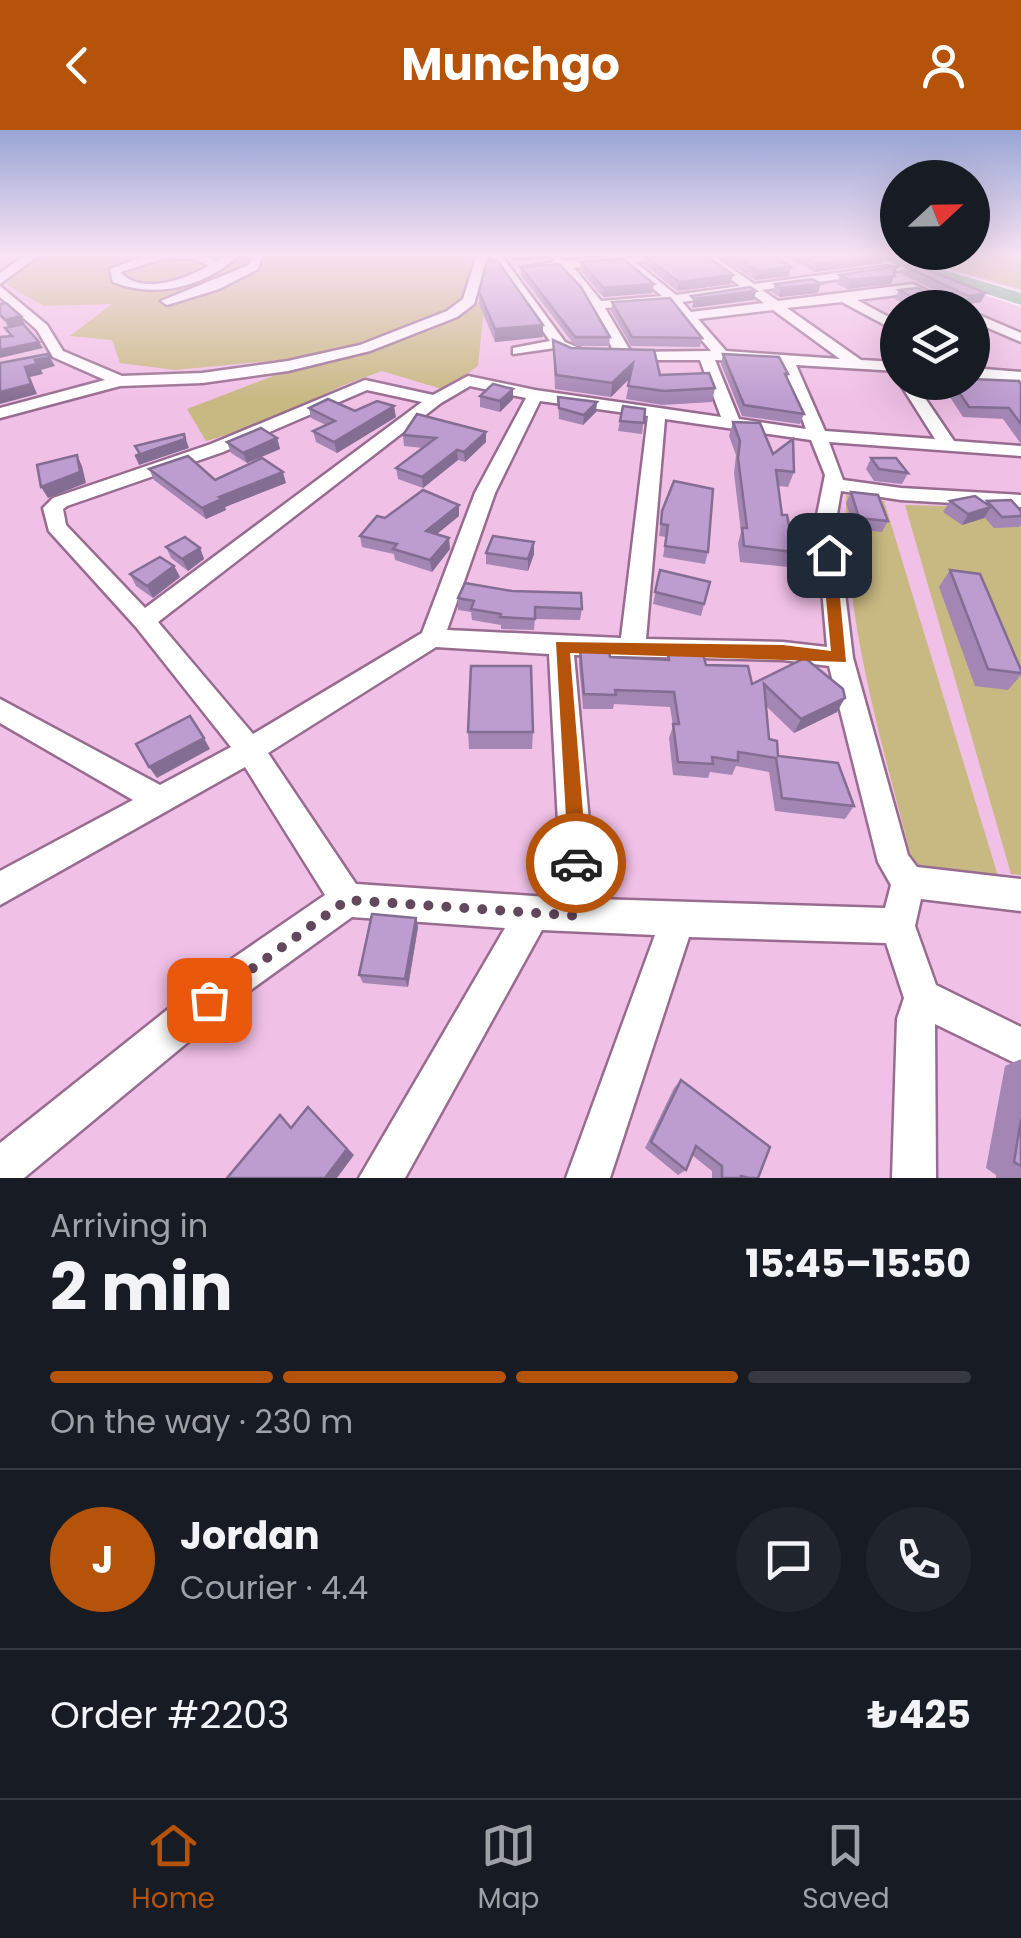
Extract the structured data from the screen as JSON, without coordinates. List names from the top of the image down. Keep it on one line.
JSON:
{"north":"right","page":{"header":"Munchgo","heading":["2 min","Arriving in","15:45–15:50"],"panel":["Jordan","Courier · 4.4","Order #2203","₺425"],"bar":"On the way · 230 m","round":"J","tabs":["Home","Map","Saved"]}}
